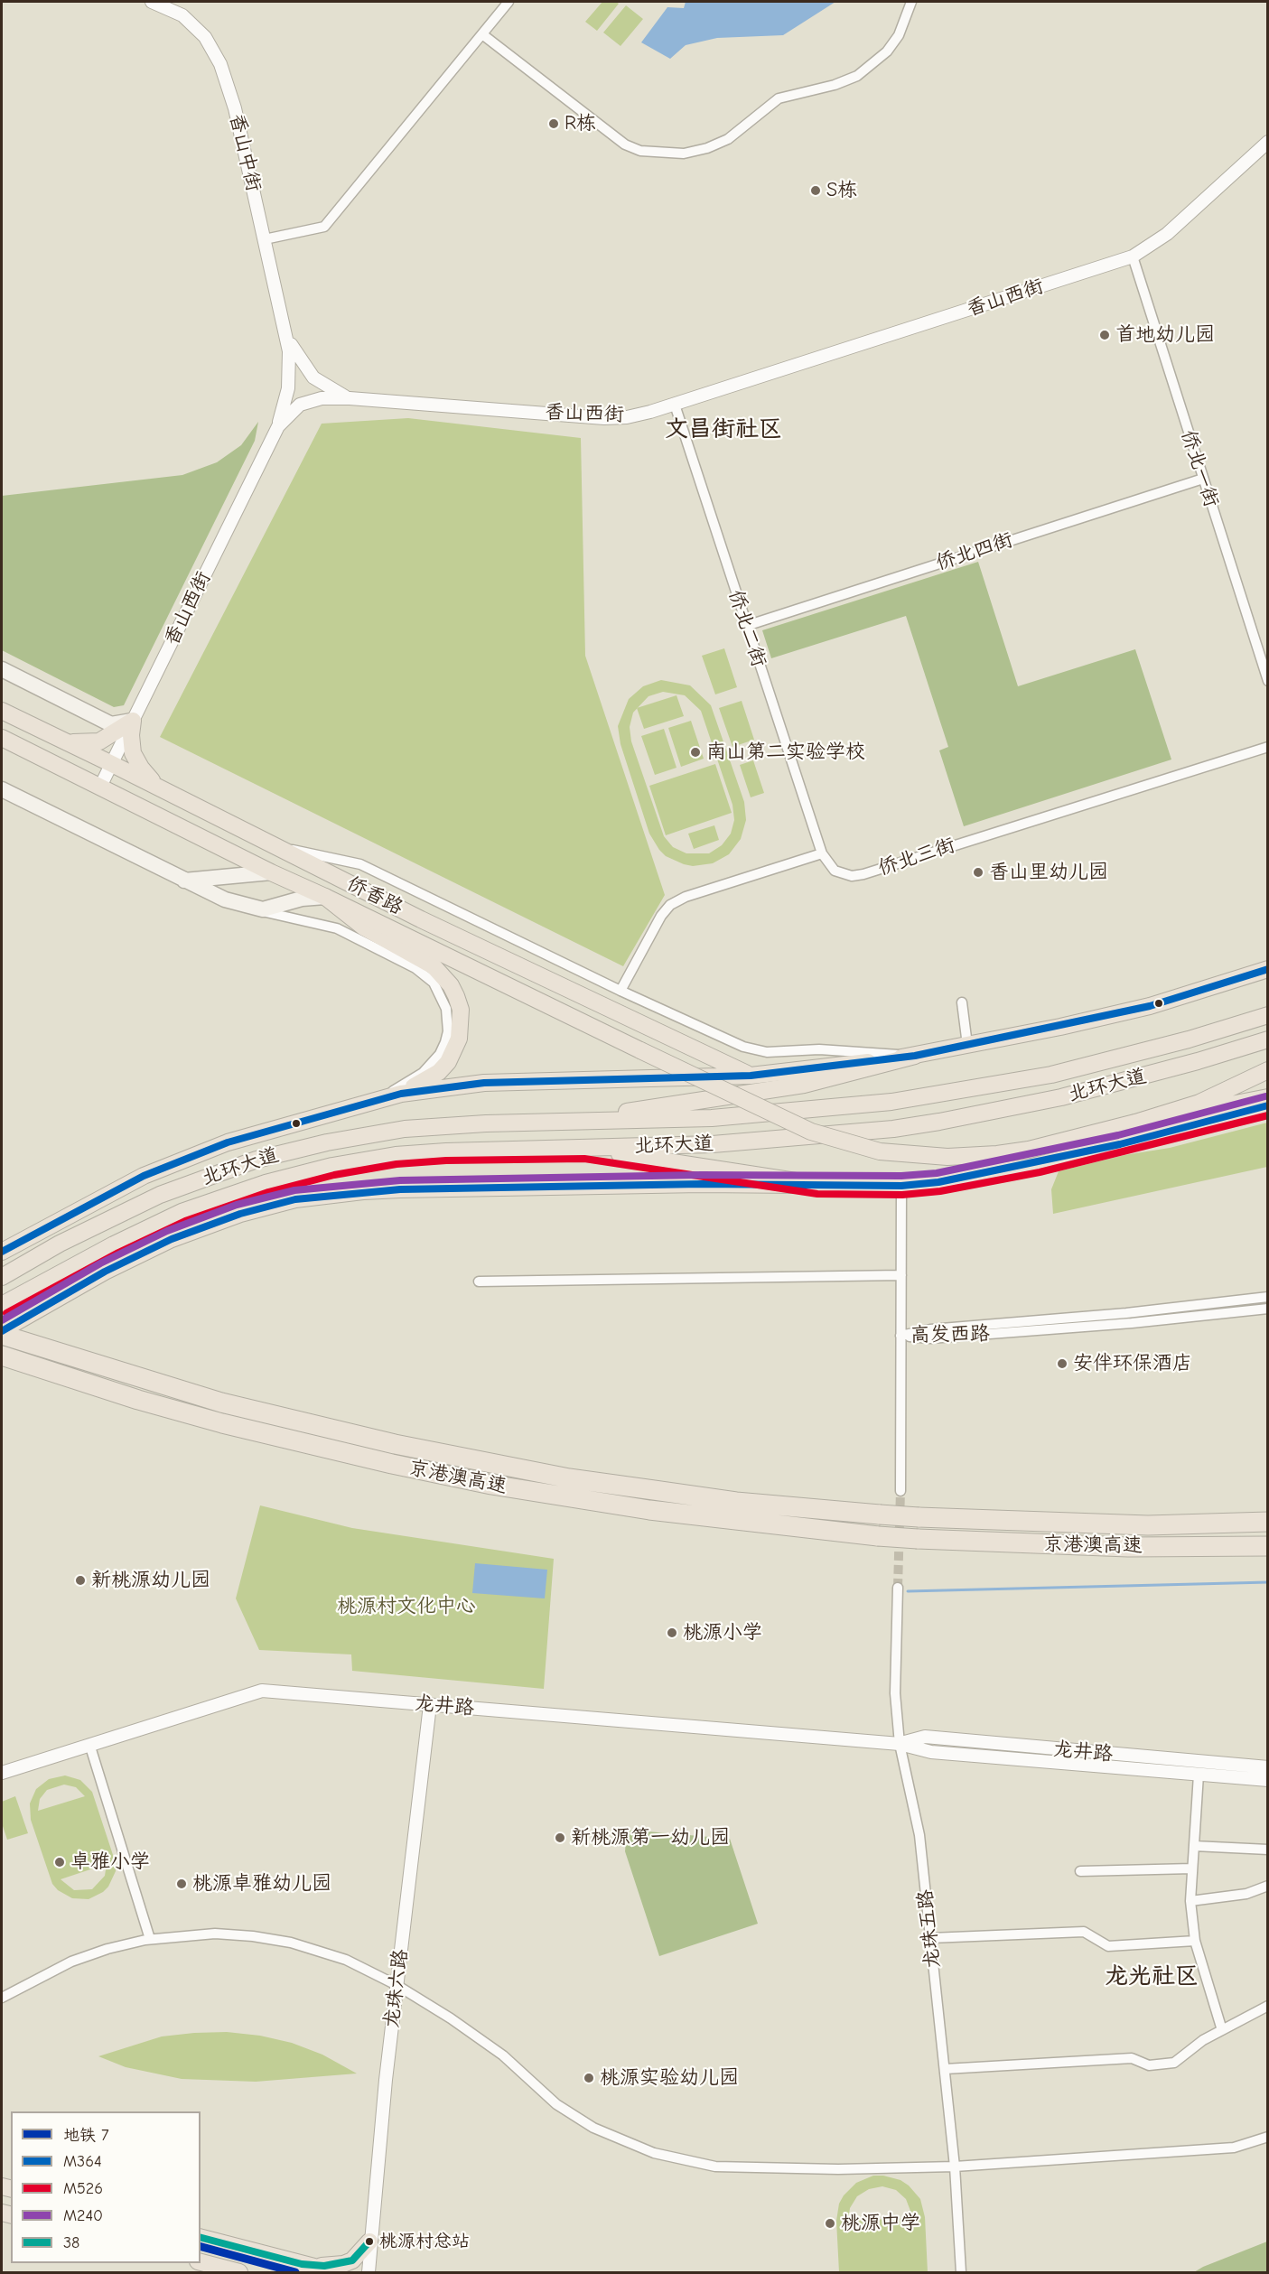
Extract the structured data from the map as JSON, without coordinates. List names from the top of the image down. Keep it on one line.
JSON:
{"streets":{"highway":["京港澳高速"],"main road":["侨香路","北环大道"],"street":["香山中街","香山西街","侨北一街","侨北四街","侨北二街","侨北三街","高发西路","龙井路","龙珠五路","龙珠六路"]},"crossings":[["香山中街","香山西街"],["香山西街","侨北一街"],["香山西街","侨北二街"],["香山西街","侨香路"],["侨北一街","侨北四街"],["侨北四街","侨北二街"],["侨北二街","侨北三街"],["龙井路","龙珠五路"],["龙井路","龙珠六路"]],"districts":["文昌街社区","龙光社区"],"parks":["桃源村文化中心"],"places":["R栋","S栋","首地幼儿园","南山第二实验学校","香山里幼儿园","安伴环保酒店","新桃源幼儿园","桃源小学","新桃源第一幼儿园","卓雅小学","桃源卓雅幼儿园","桃源实验幼儿园","桃源中学","桃源村总站"],"lines":["transit line M364","transit line M240","transit line M526","transit line 38","metro line 7"],"legend":["地铁 7","M364","M526","M240","38"]}
